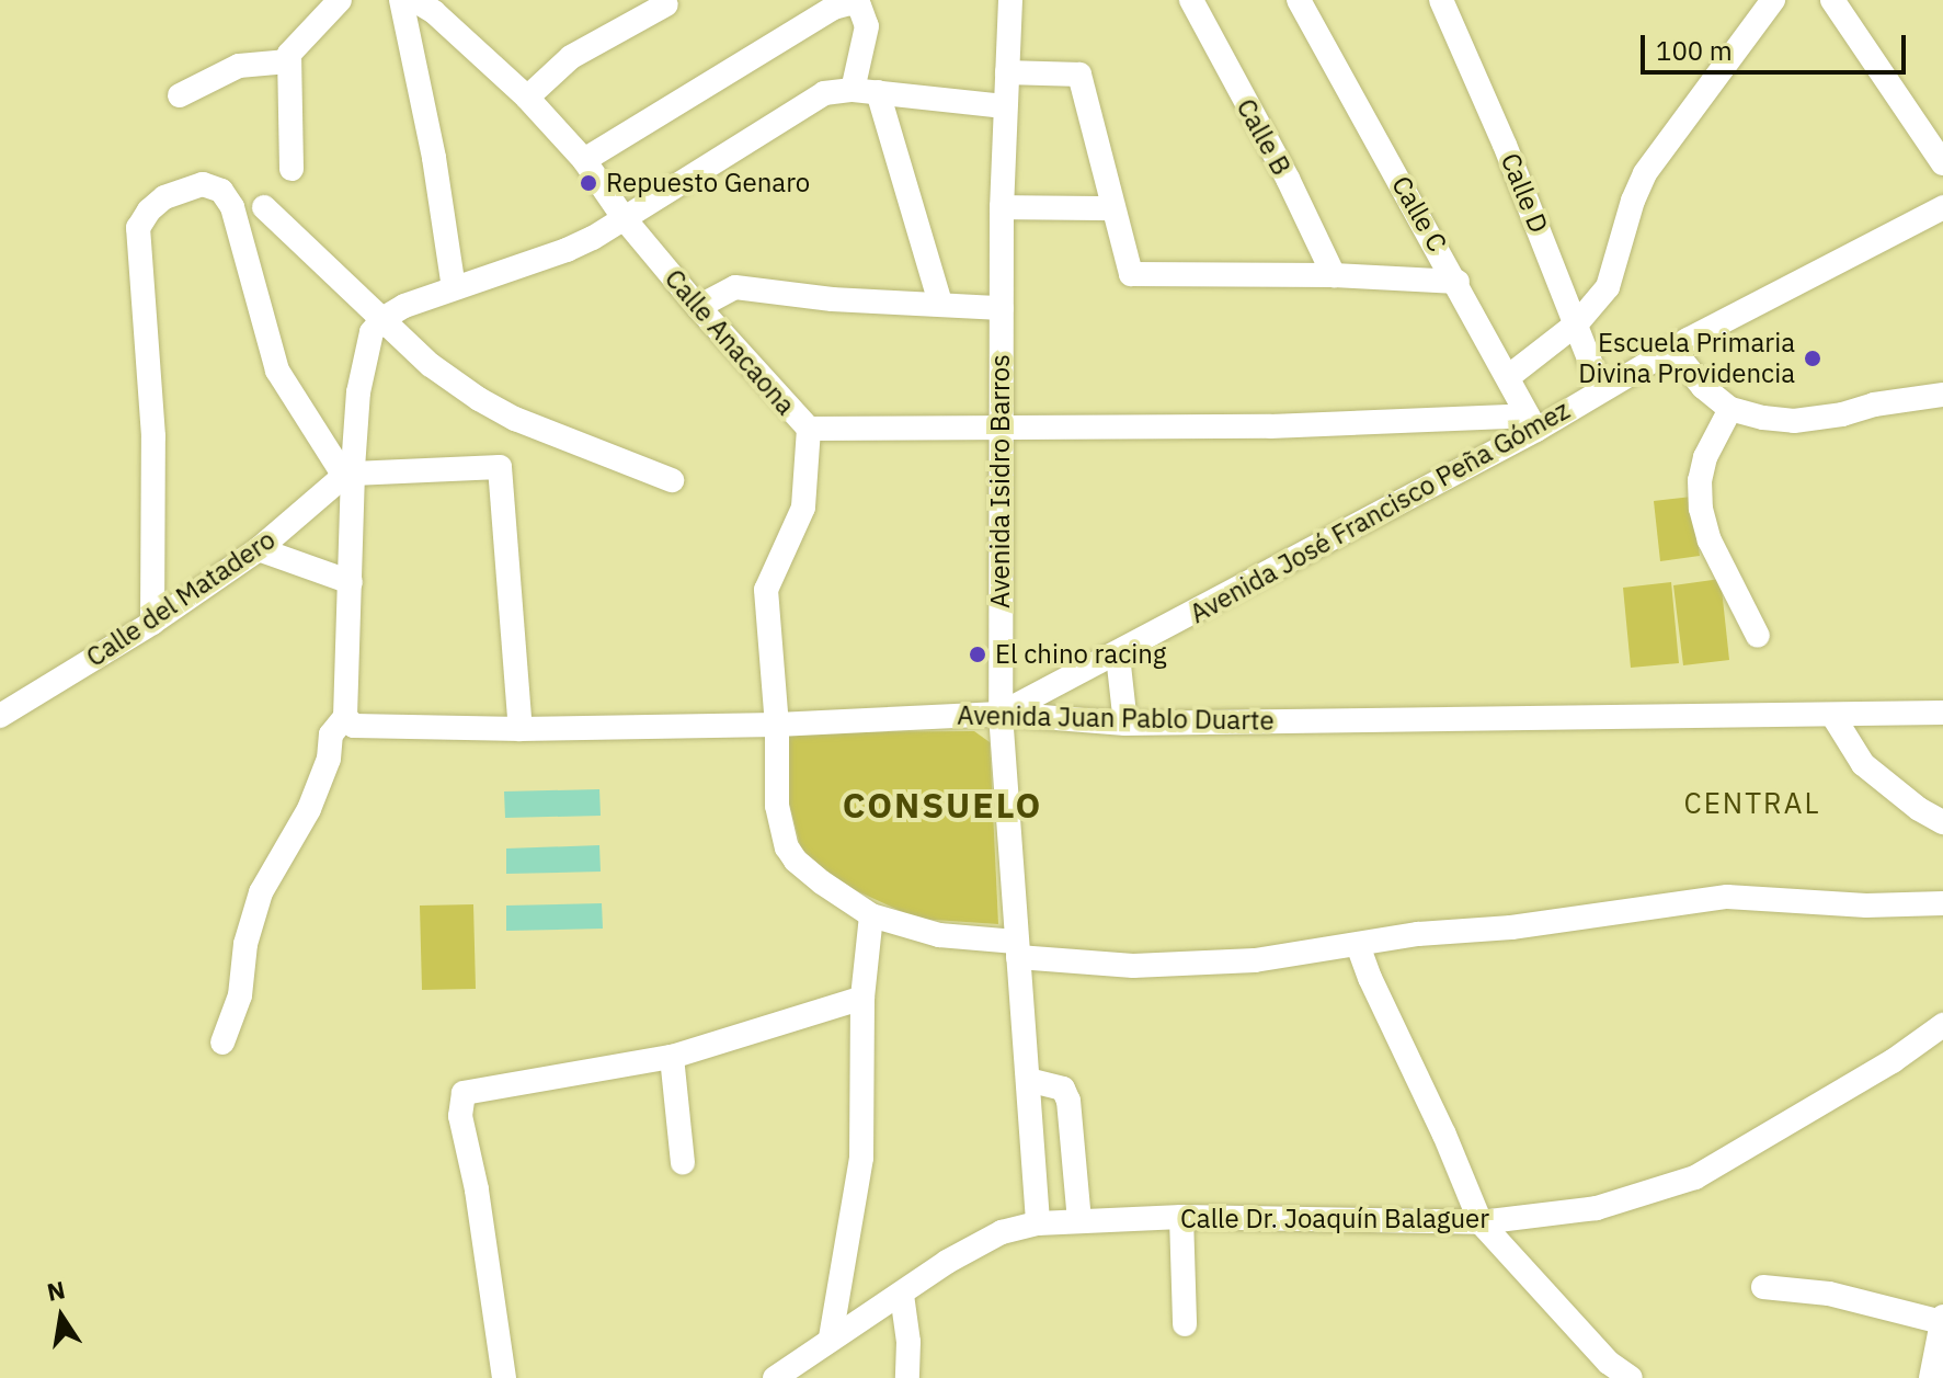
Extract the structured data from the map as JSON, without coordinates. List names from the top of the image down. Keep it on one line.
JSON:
{"streets":{"street":["Calle B","Calle D","Calle C","Calle Anacaona","Avenida Isidro Barros","Avenida José Francisco Peña Gómez","Calle del Matadero","Avenida Juan Pablo Duarte","Calle Dr. Joaquín Balaguer"]},"crossings":[["Calle D","Avenida José Francisco Peña Gómez"],["Calle C","Calle Anacaona"],["Calle C","Avenida José Francisco Peña Gómez"],["Calle Anacaona","Avenida Isidro Barros"],["Calle Anacaona","Avenida José Francisco Peña Gómez"],["Avenida Isidro Barros","Avenida José Francisco Peña Gómez"],["Avenida Isidro Barros","Avenida Juan Pablo Duarte"],["Avenida Isidro Barros","Calle Dr. Joaquín Balaguer"],["Avenida José Francisco Peña Gómez","Avenida Juan Pablo Duarte"]],"districts":["CENTRAL","CONSUELO"],"places":["Repuesto Genaro","Escuela Primaria Divina Providencia","El chino racing"],"scale_bar":"100 m","north":"top"}
